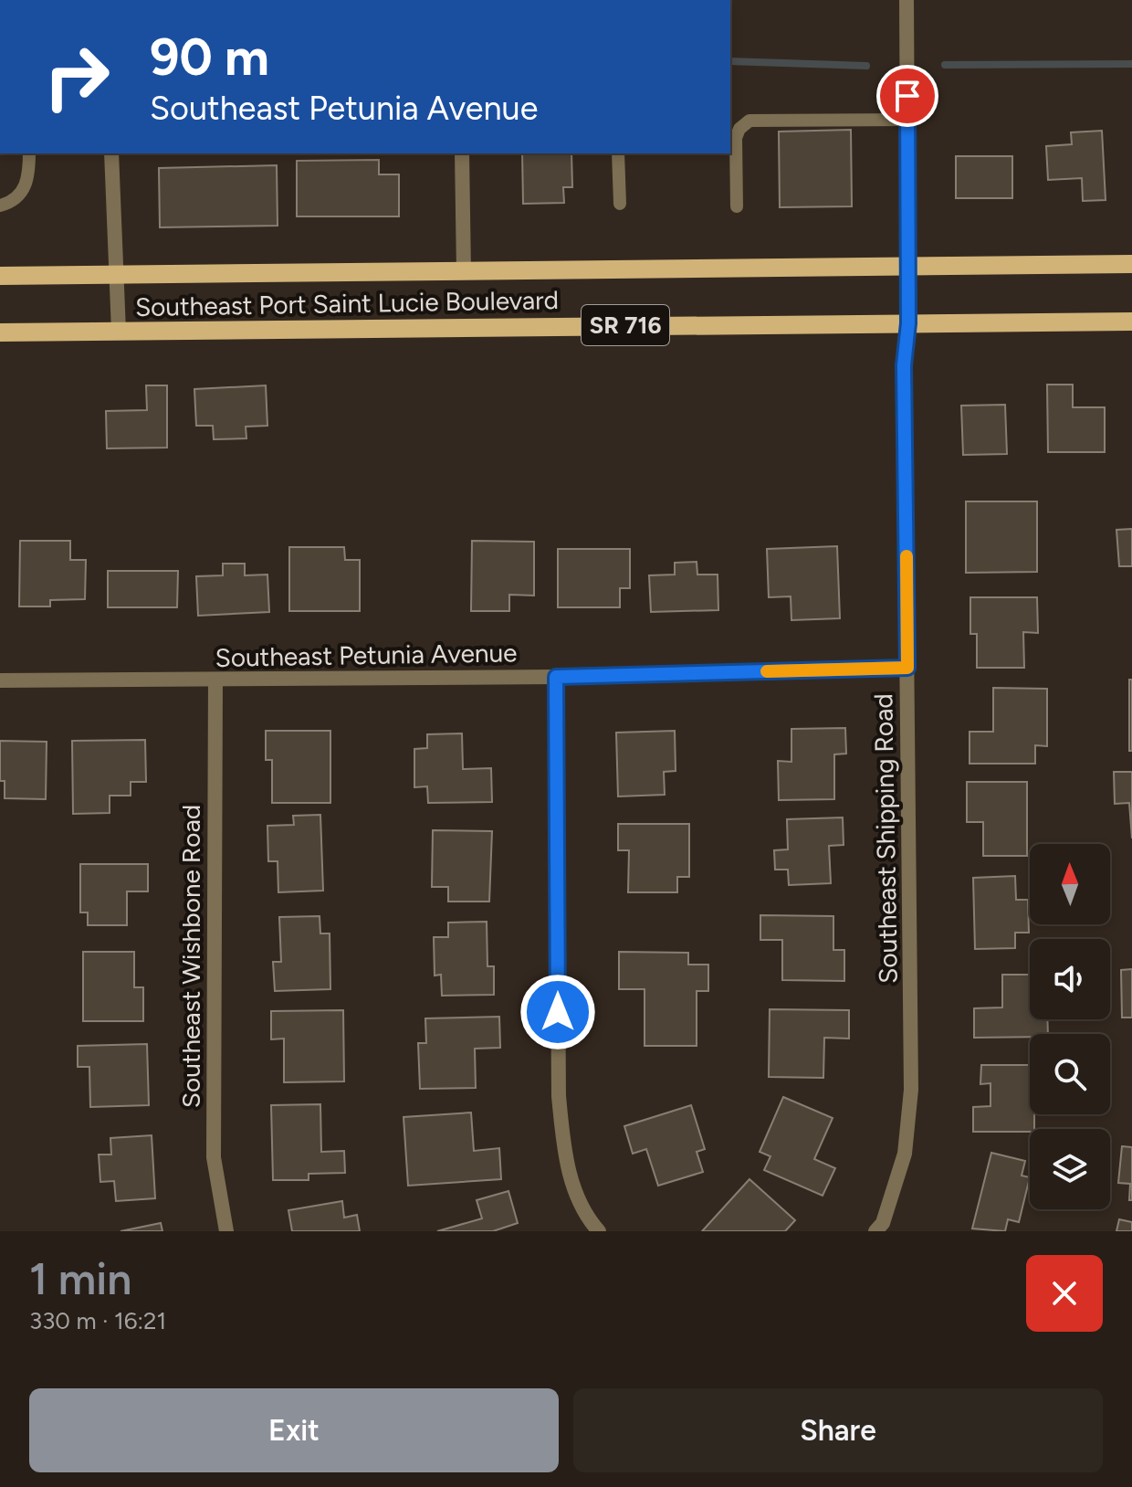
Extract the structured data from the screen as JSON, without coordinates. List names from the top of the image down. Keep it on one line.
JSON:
{"streets":{"main road":["Southeast Port Saint Lucie Boulevard","SR 716"],"street":["Southeast Petunia Avenue","Southeast Shipping Road","Southeast Wishbone Road"]},"crossings":[["Southeast Port Saint Lucie Boulevard","Southeast Shipping Road"],["Southeast Petunia Avenue","Southeast Shipping Road"],["Southeast Petunia Avenue","Southeast Wishbone Road"]],"north":"top","page":{"turn":["90 m","Southeast Petunia Avenue"],"heading":["1 min","330 m · 16:21"],"buttons":["Exit","Share"]}}
